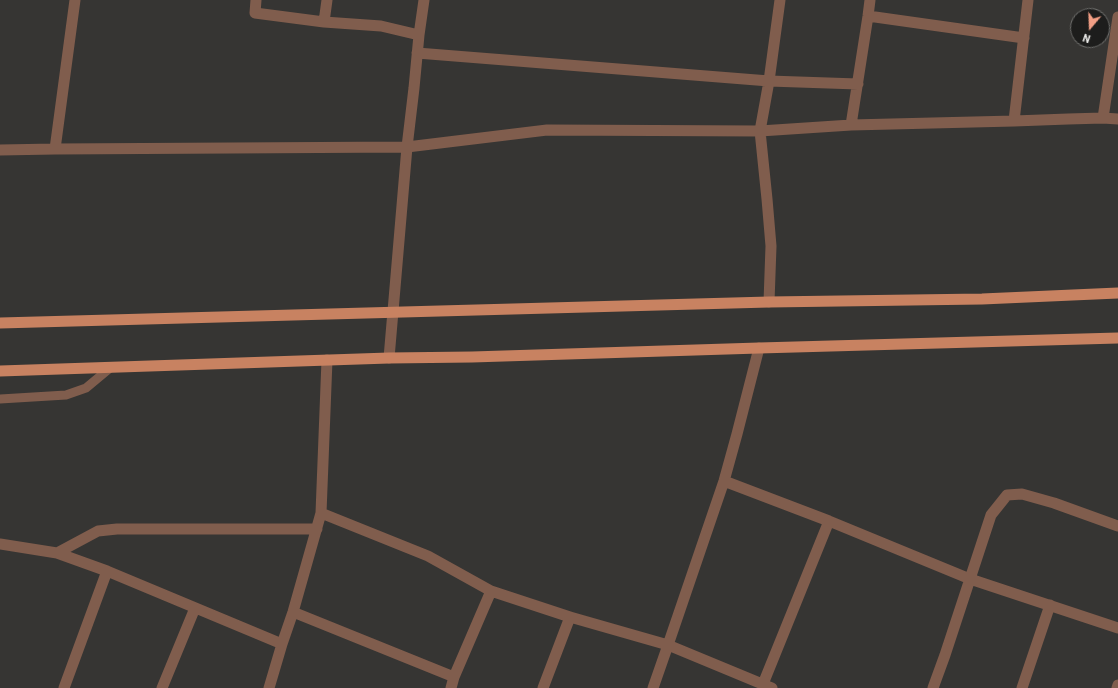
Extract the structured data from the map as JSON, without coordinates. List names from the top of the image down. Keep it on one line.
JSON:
{"north":"bottom"}
